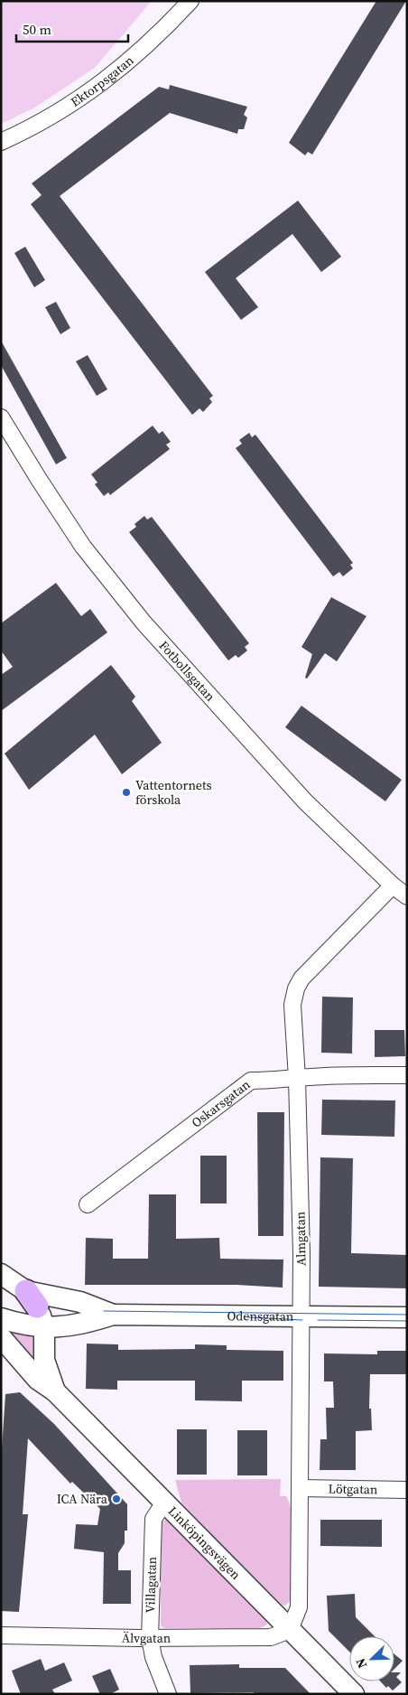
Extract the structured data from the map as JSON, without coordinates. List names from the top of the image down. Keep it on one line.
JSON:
{"streets":{"street":["Ektorpsgatan","Fotbollsgatan","Oskarsgatan","Almgatan","Odensgatan","Lötgatan","Linköpingsvägen","Villagatan","Älvgatan"]},"crossings":[["Fotbollsgatan","Almgatan"],["Oskarsgatan","Almgatan"],["Almgatan","Odensgatan"],["Almgatan","Lötgatan"],["Almgatan","Linköpingsvägen"],["Almgatan","Älvgatan"],["Odensgatan","Linköpingsvägen"],["Linköpingsvägen","Villagatan"],["Linköpingsvägen","Älvgatan"],["Villagatan","Älvgatan"]],"places":["Vattentornets förskola","ICA Nära"],"scale_bar":"50 m","north":"bottom left"}
